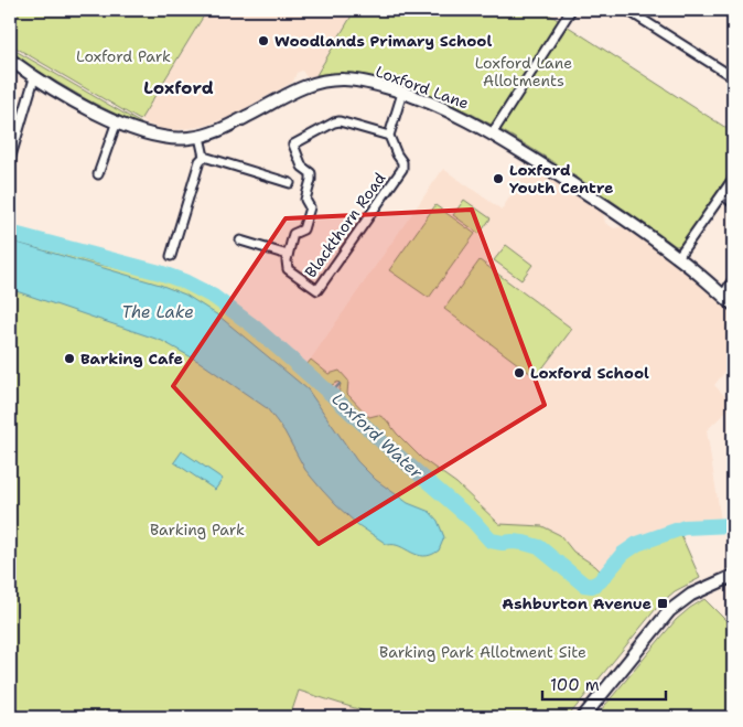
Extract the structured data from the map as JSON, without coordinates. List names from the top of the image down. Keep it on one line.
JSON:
{"streets":{"street":["Loxford Lane","Blackthorn Road"]},"districts":["Loxford"],"water":["The Lake","Loxford Water"],"parks":["Loxford Park","Loxford Lane Allotments","Barking Park","Barking Park Allotment Site"],"places":{"other":["Woodlands Primary School","Loxford Youth Centre","Barking Cafe","Loxford School"],"transit":["Ashburton Avenue"]},"scale_bar":"100 m"}
